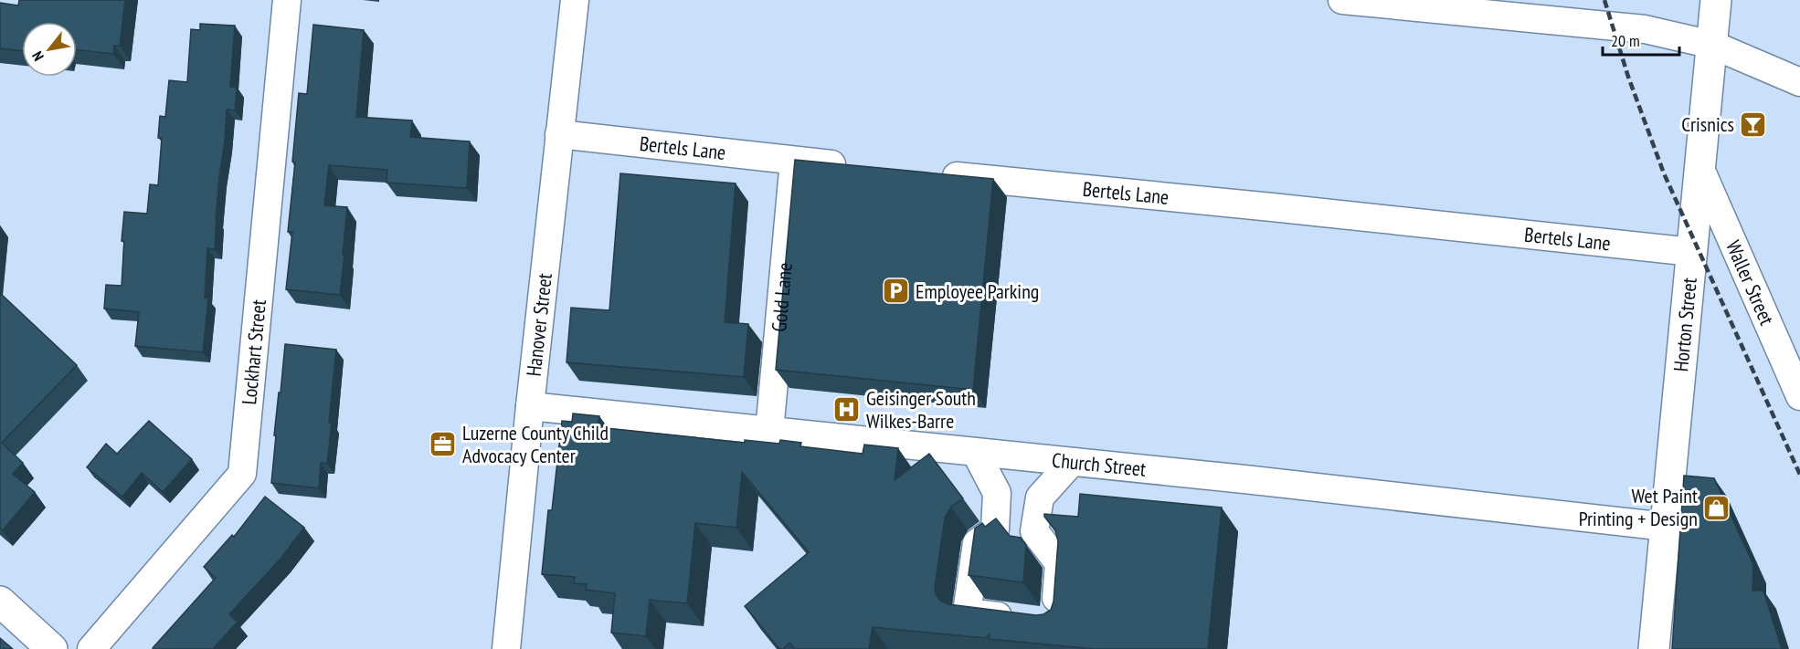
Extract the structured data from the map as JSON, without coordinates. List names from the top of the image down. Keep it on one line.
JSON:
{"streets":{"main road":["Horton Street"],"street":["Bertels Lane","Waller Street","Gold Lane","Hanover Street","Lockhart Street","Church Street"]},"crossings":[["Bertels Lane","Gold Lane"],["Bertels Lane","Hanover Street"],["Bertels Lane","Horton Street"],["Waller Street","Horton Street"],["Gold Lane","Church Street"],["Hanover Street","Church Street"],["Horton Street","Church Street"]],"places":{"bar":["Crisnics"],"parking":["Employee Parking"],"hospital":["Geisinger South Wilkes-Barre"],"office":["Luzerne County Child Advocacy Center"],"shop":["Wet Paint Printing + Design"]},"scale_bar":"20 m","north":"bottom left"}
